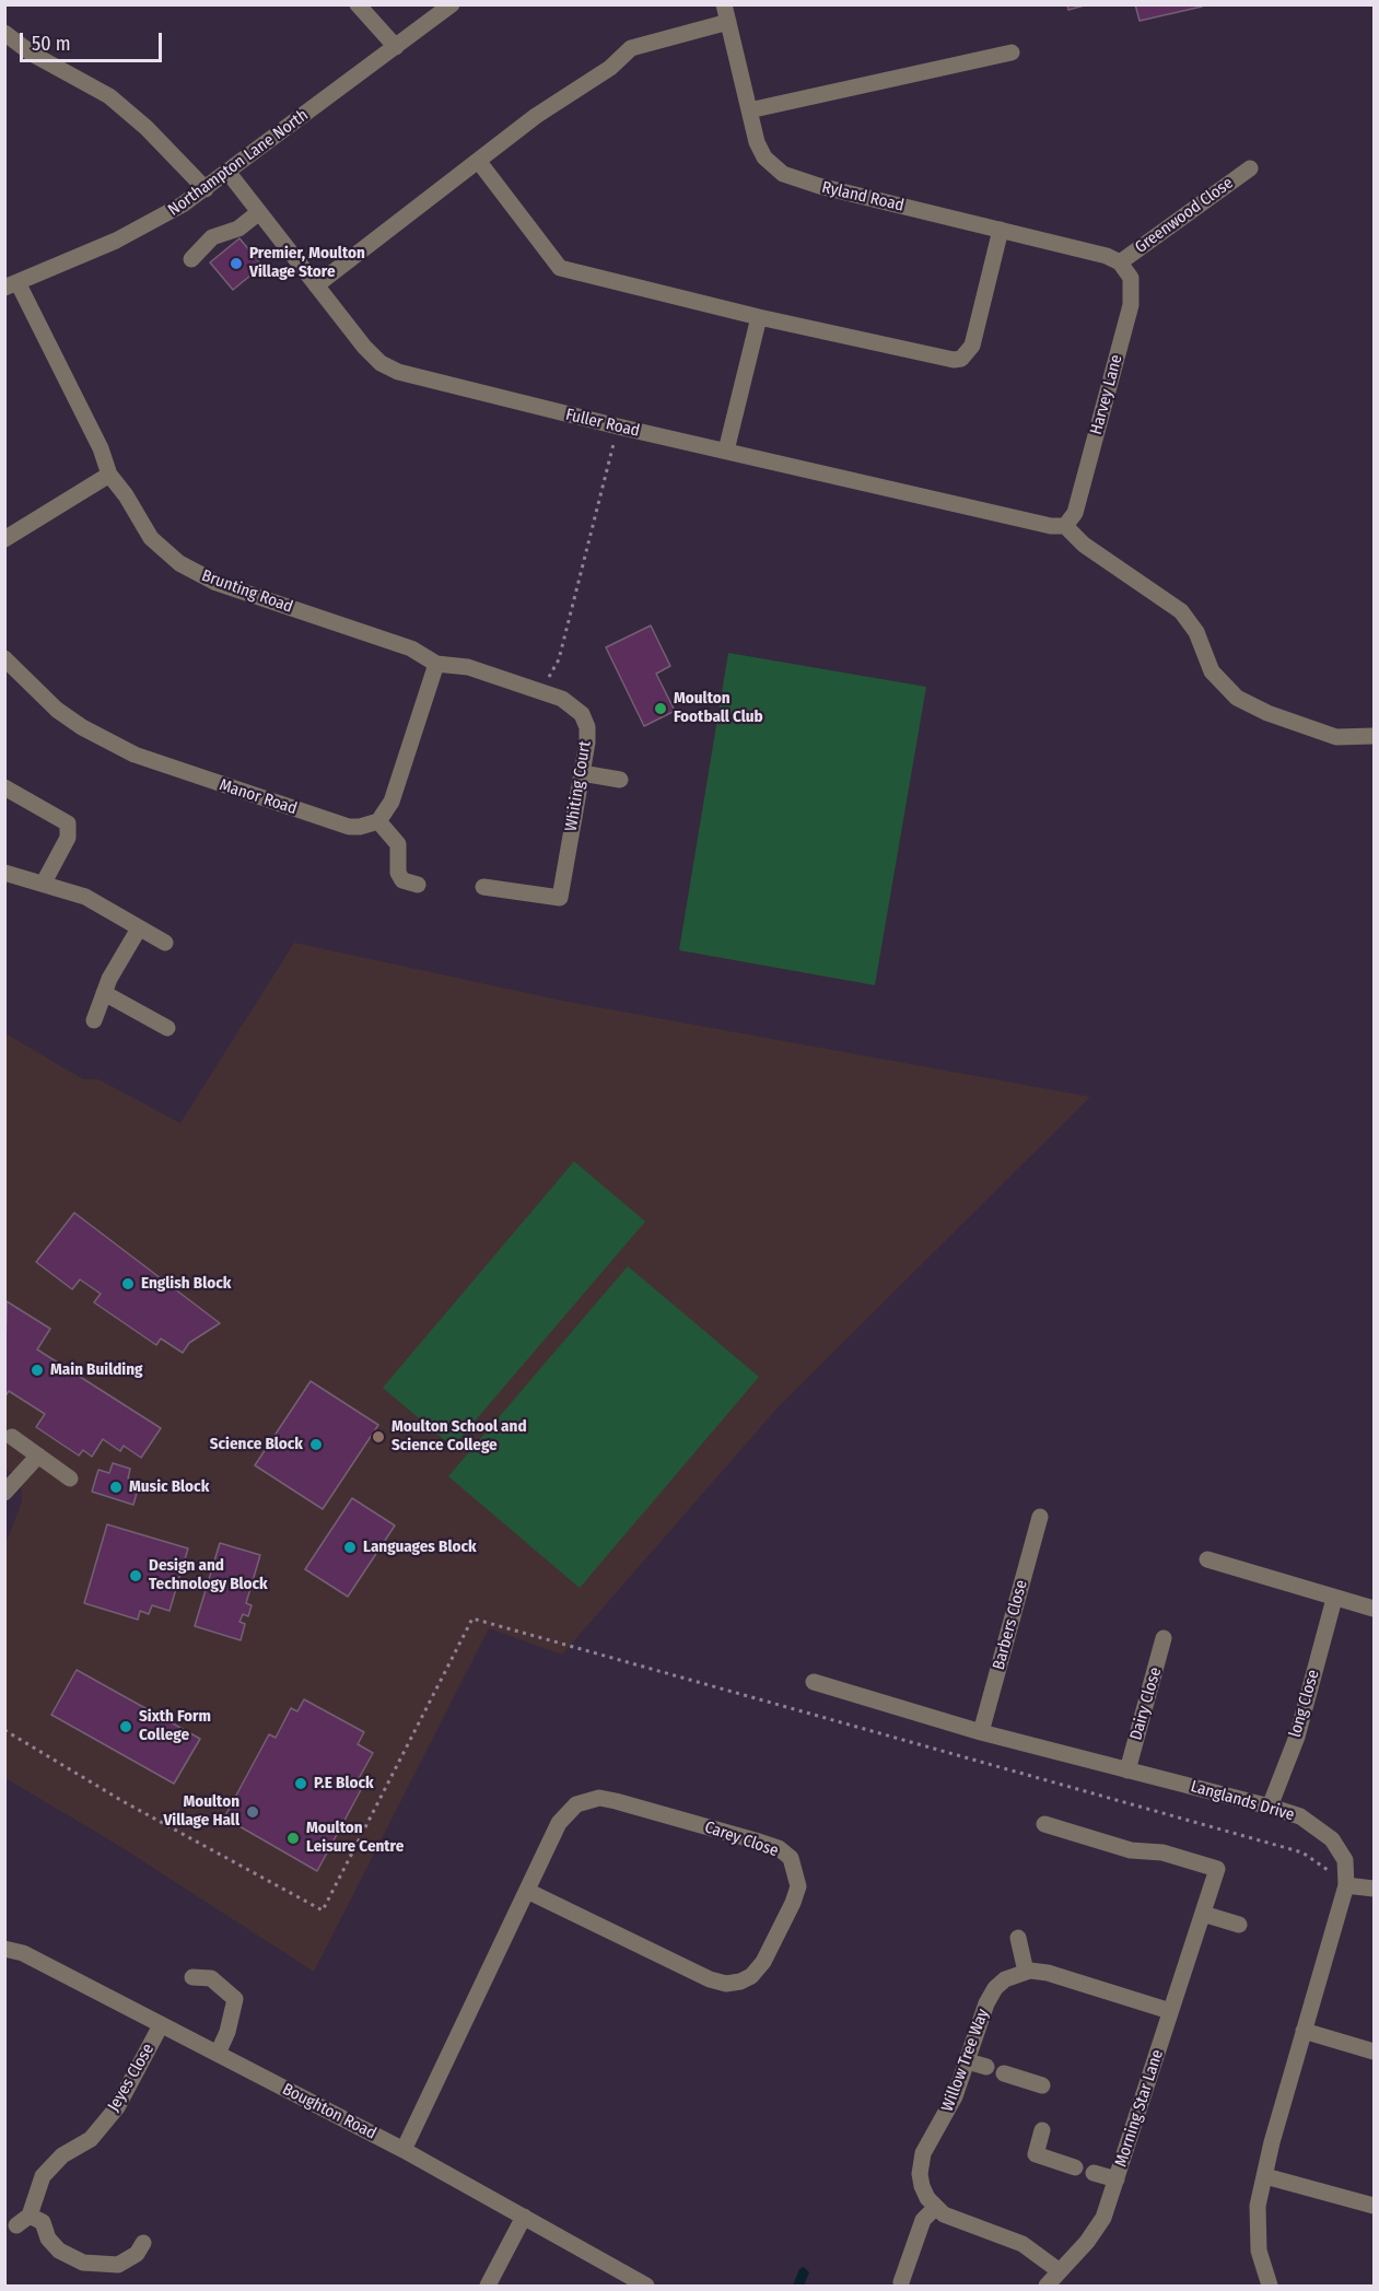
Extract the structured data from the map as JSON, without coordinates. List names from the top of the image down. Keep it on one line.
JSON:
{"streets":{"street":["Northampton Lane North","Ryland Road","Greenwood Close","Harvey Lane","Fuller Road","Brunting Road","Whiting Court","Manor Road","Barbers Close","Dairy Close","long Close","Langlands Drive","Carey Close","Willow Tree Way","Jeyes Close","Morning Star Lane","Boughton Road"]},"crossings":[["Northampton Lane North","Fuller Road"],["Northampton Lane North","Brunting Road"],["Ryland Road","Greenwood Close"],["Ryland Road","Harvey Lane"],["Greenwood Close","Harvey Lane"],["Harvey Lane","Fuller Road"],["Brunting Road","Whiting Court"],["Barbers Close","Langlands Drive"],["Dairy Close","Langlands Drive"],["long Close","Langlands Drive"],["Carey Close","Boughton Road"],["Jeyes Close","Boughton Road"]],"places":["Premier, Moulton Village Store","Moulton Football Club","English Block","Main Building","Moulton School and Science College","Science Block","Music Block","Languages Block","Design and Technology Block","Sixth Form College","P.E Block","Moulton Village Hall","Moulton Leisure Centre"],"scale_bar":"50 m"}
